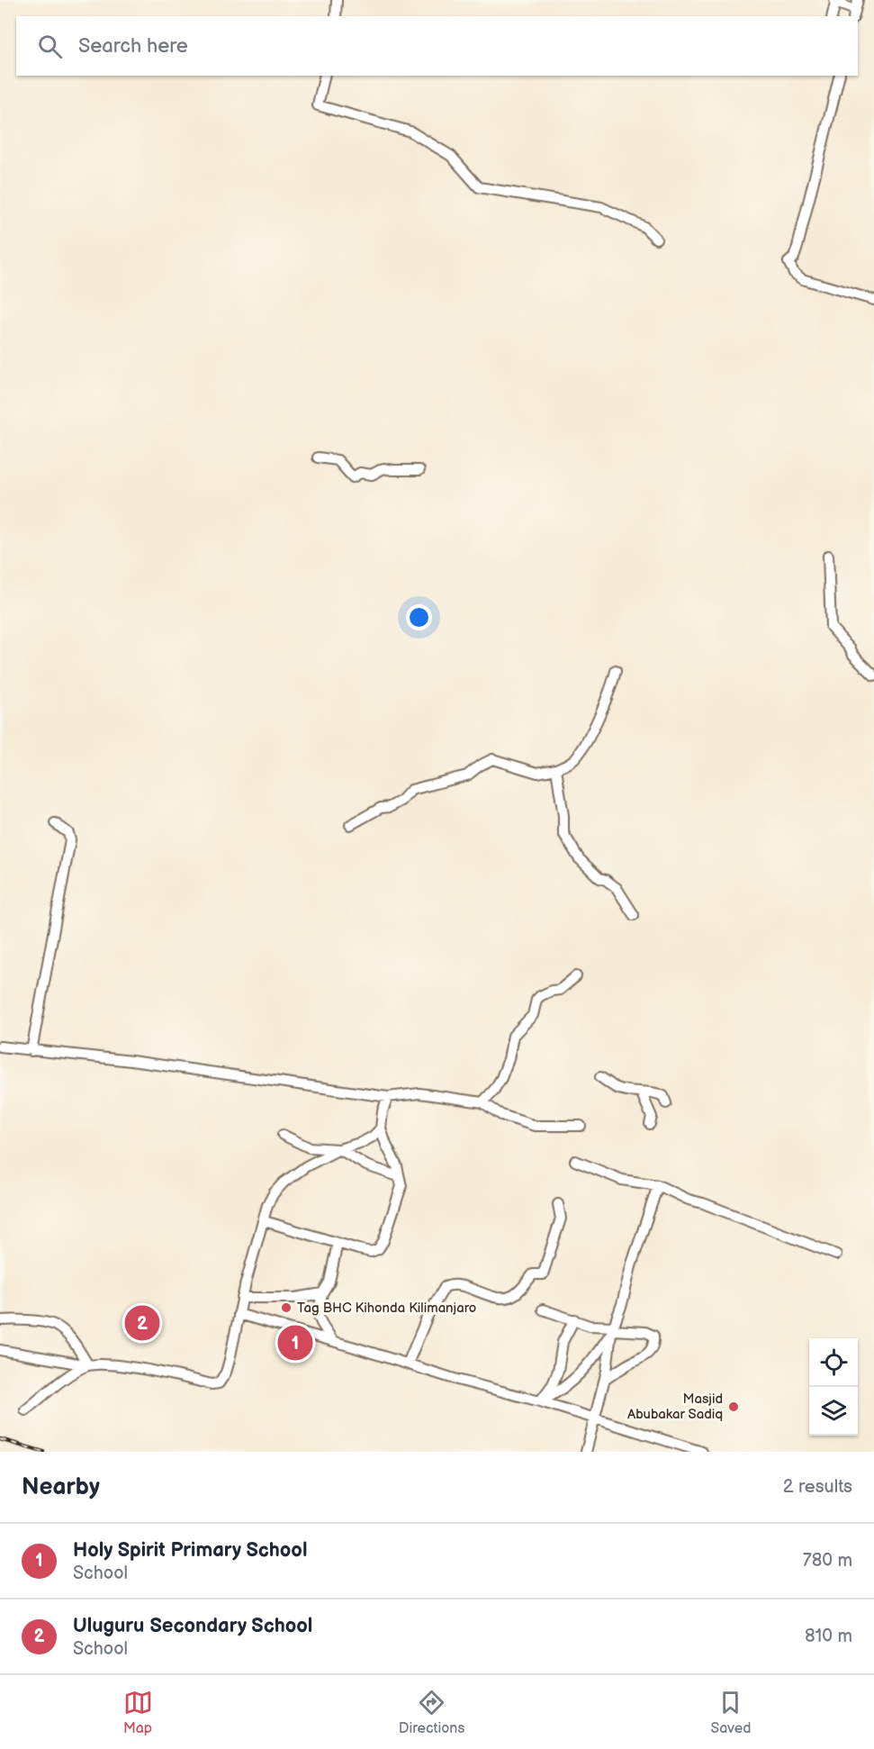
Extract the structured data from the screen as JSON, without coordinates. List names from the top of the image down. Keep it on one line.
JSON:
{"places":["Tag BHC Kihonda Kilimanjaro","Masjid Abubakar Sadiq"],"page":{"search":"Search here","pins":["2","1"],"heading":["Nearby","2 results"],"list":[{"mark":"1","name":"Holy Spirit Primary School","note":"School","value":"780 m"},{"mark":"2","name":"Uluguru Secondary School","note":"School","value":"810 m"}],"nav":["Map","Directions","Saved"]}}
